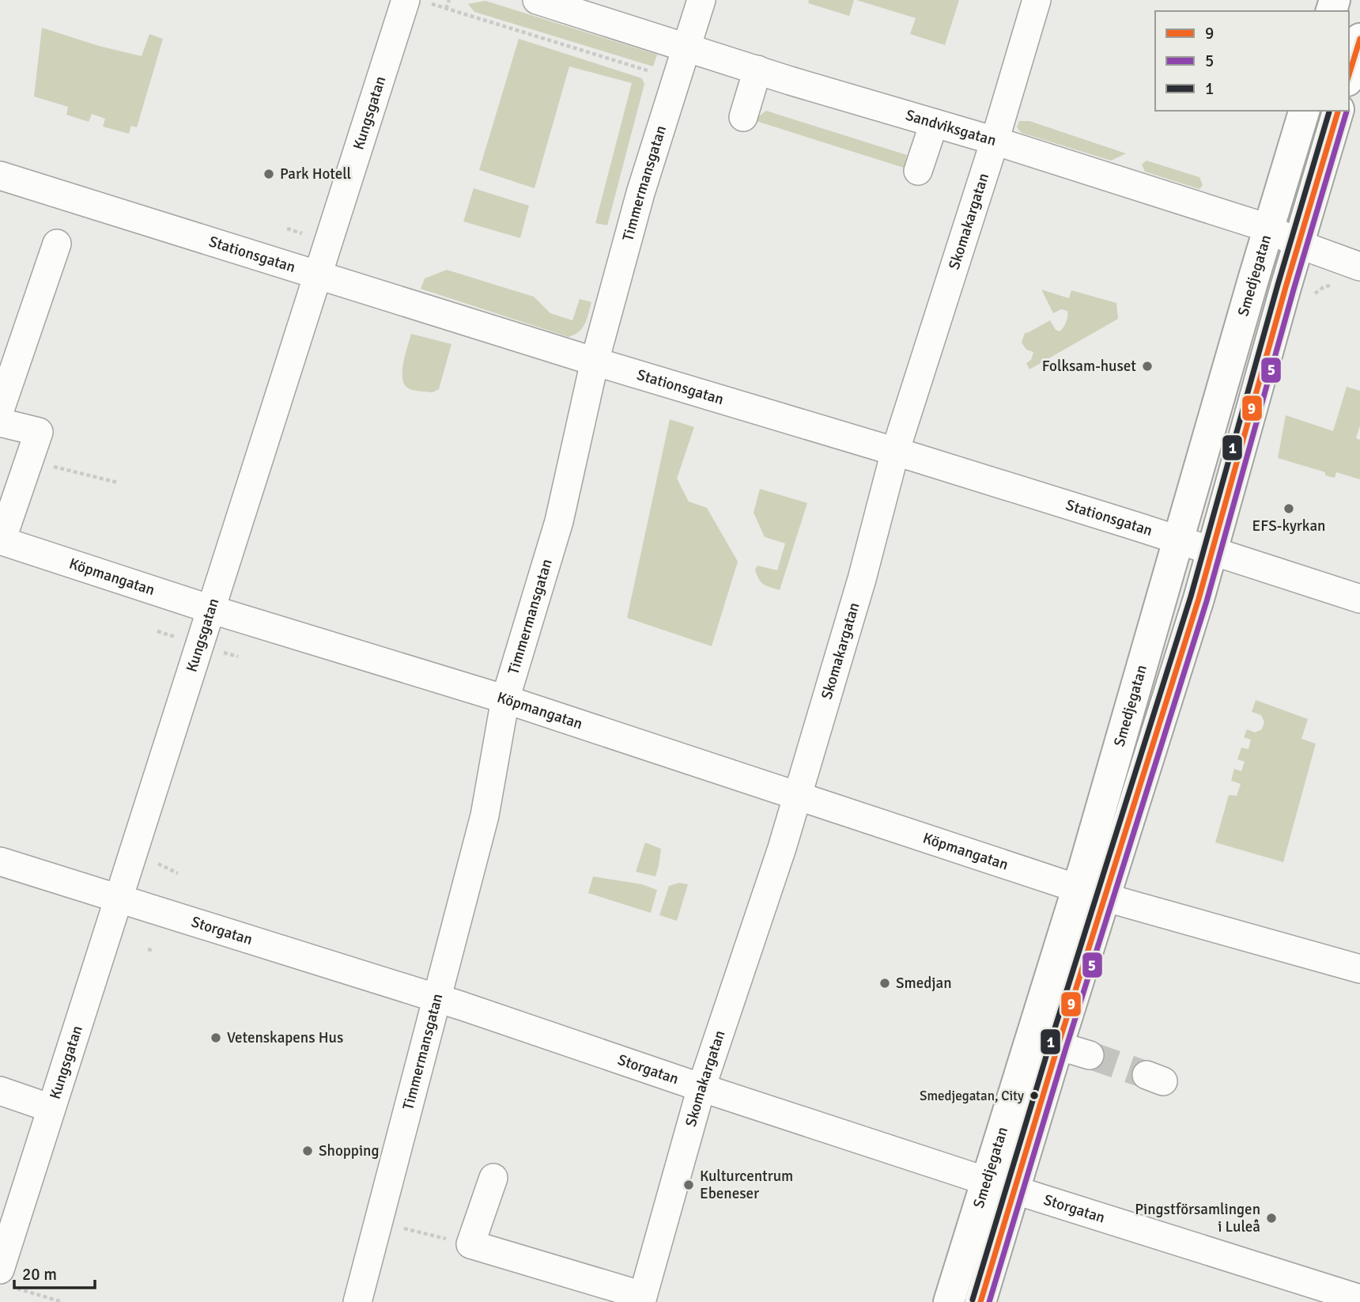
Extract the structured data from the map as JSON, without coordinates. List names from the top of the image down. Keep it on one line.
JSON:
{"streets":{"main road":["Smedjegatan"],"street":["Kungsgatan","Sandviksgatan","Timmermansgatan","Skomakargatan","Stationsgatan","Köpmangatan","Storgatan"]},"crossings":[["Kungsgatan","Stationsgatan"],["Kungsgatan","Köpmangatan"],["Kungsgatan","Storgatan"],["Sandviksgatan","Timmermansgatan"],["Sandviksgatan","Skomakargatan"],["Sandviksgatan","Smedjegatan"],["Timmermansgatan","Stationsgatan"],["Timmermansgatan","Köpmangatan"],["Timmermansgatan","Storgatan"],["Skomakargatan","Stationsgatan"],["Skomakargatan","Köpmangatan"],["Skomakargatan","Storgatan"],["Stationsgatan","Smedjegatan"],["Smedjegatan","Köpmangatan"],["Smedjegatan","Storgatan"]],"places":["Park Hotell","Folksam-huset","EFS-kyrkan","Smedjan","Vetenskapens Hus","Smedjegatan, City","Shopping","Kulturcentrum Ebeneser","Pingstförsamlingen i Luleå"],"lines":["transit line 9","transit line 1","transit line 5"],"legend":["9","5","1"],"scale_bar":"20 m"}
